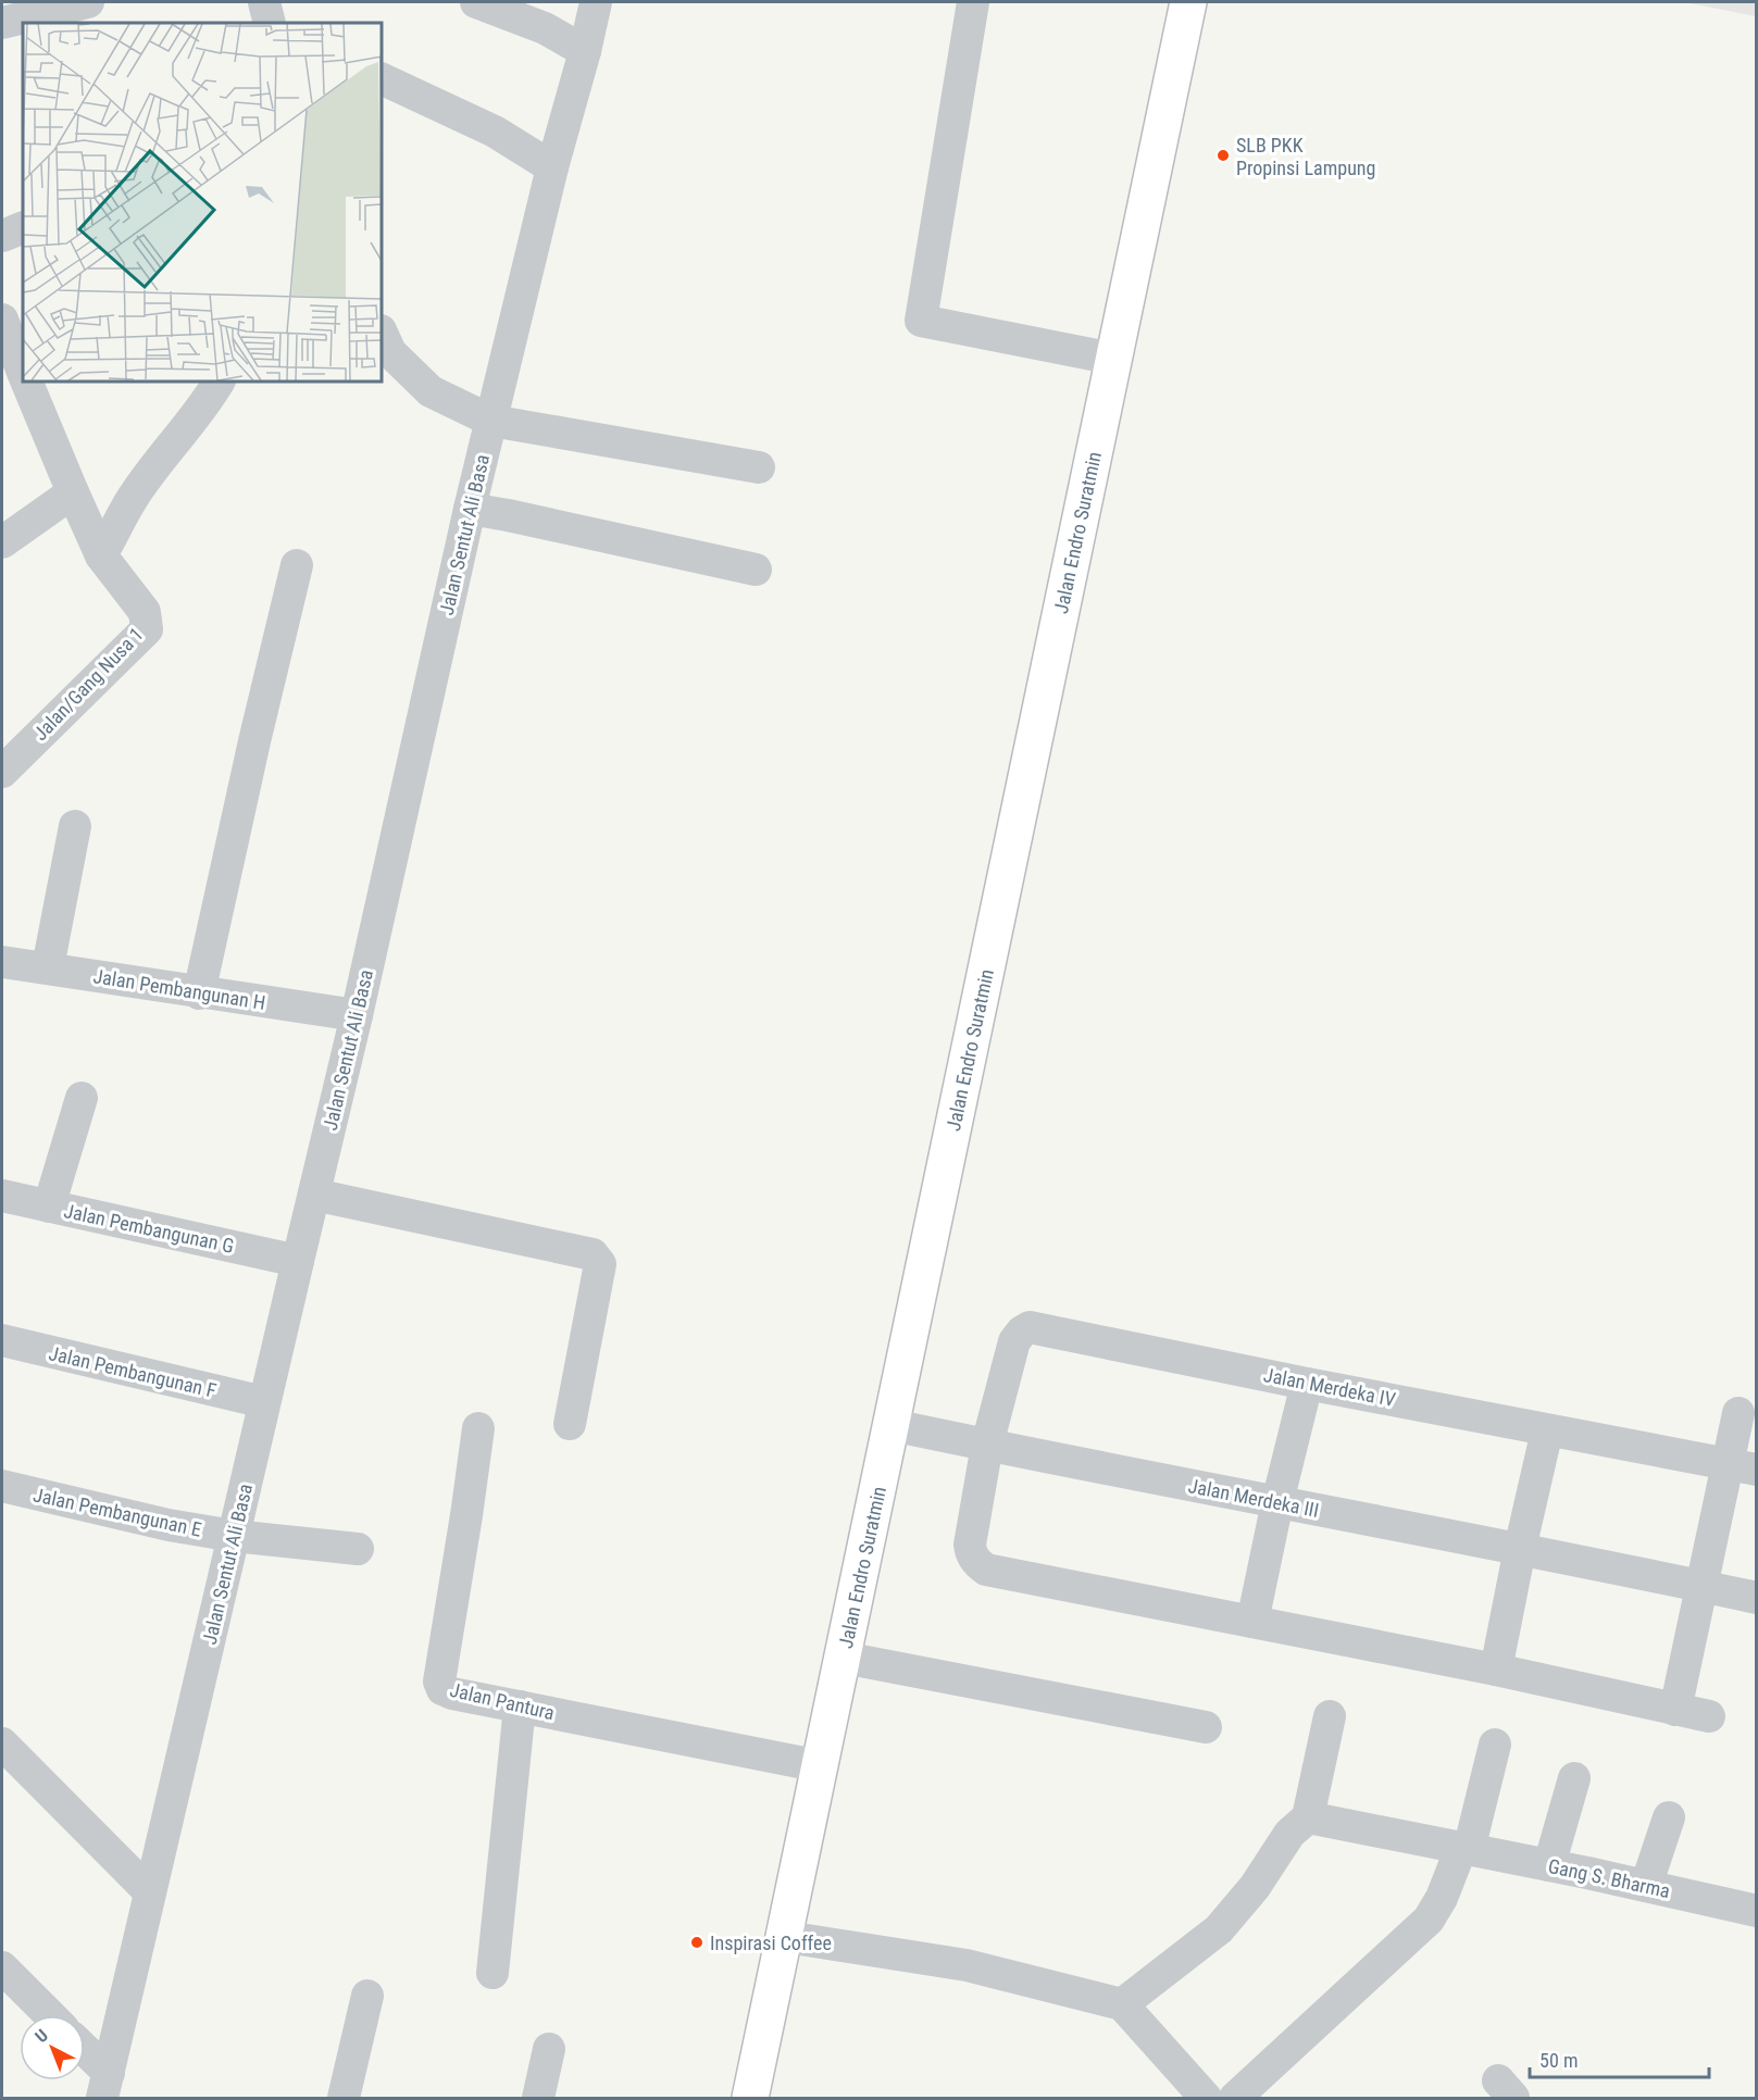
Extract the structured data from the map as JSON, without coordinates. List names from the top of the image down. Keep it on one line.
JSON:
{"streets":{"main road":["Jalan Endro Suratmin"],"street":["Jalan Sentut Ali Basa","Jalan/Gang Nusa 1","Jalan Pembangunan H","Jalan Pembangunan G","Jalan Pembangunan F","Jalan Merdeka IV","Jalan Merdeka III","Jalan Pembangunan E","Jalan Pantura","Gang S. Bharma"]},"crossings":[["Jalan Endro Suratmin","Jalan Merdeka III"],["Jalan Endro Suratmin","Jalan Pantura"],["Jalan Sentut Ali Basa","Jalan Pembangunan H"],["Jalan Sentut Ali Basa","Jalan Pembangunan G"],["Jalan Sentut Ali Basa","Jalan Pembangunan F"],["Jalan Sentut Ali Basa","Jalan Pembangunan E"],["Jalan Merdeka IV","Jalan Merdeka III"]],"places":["SLB PKK Propinsi Lampung","Inspirasi Coffee"],"scale_bar":"50 m","north":"top left"}
